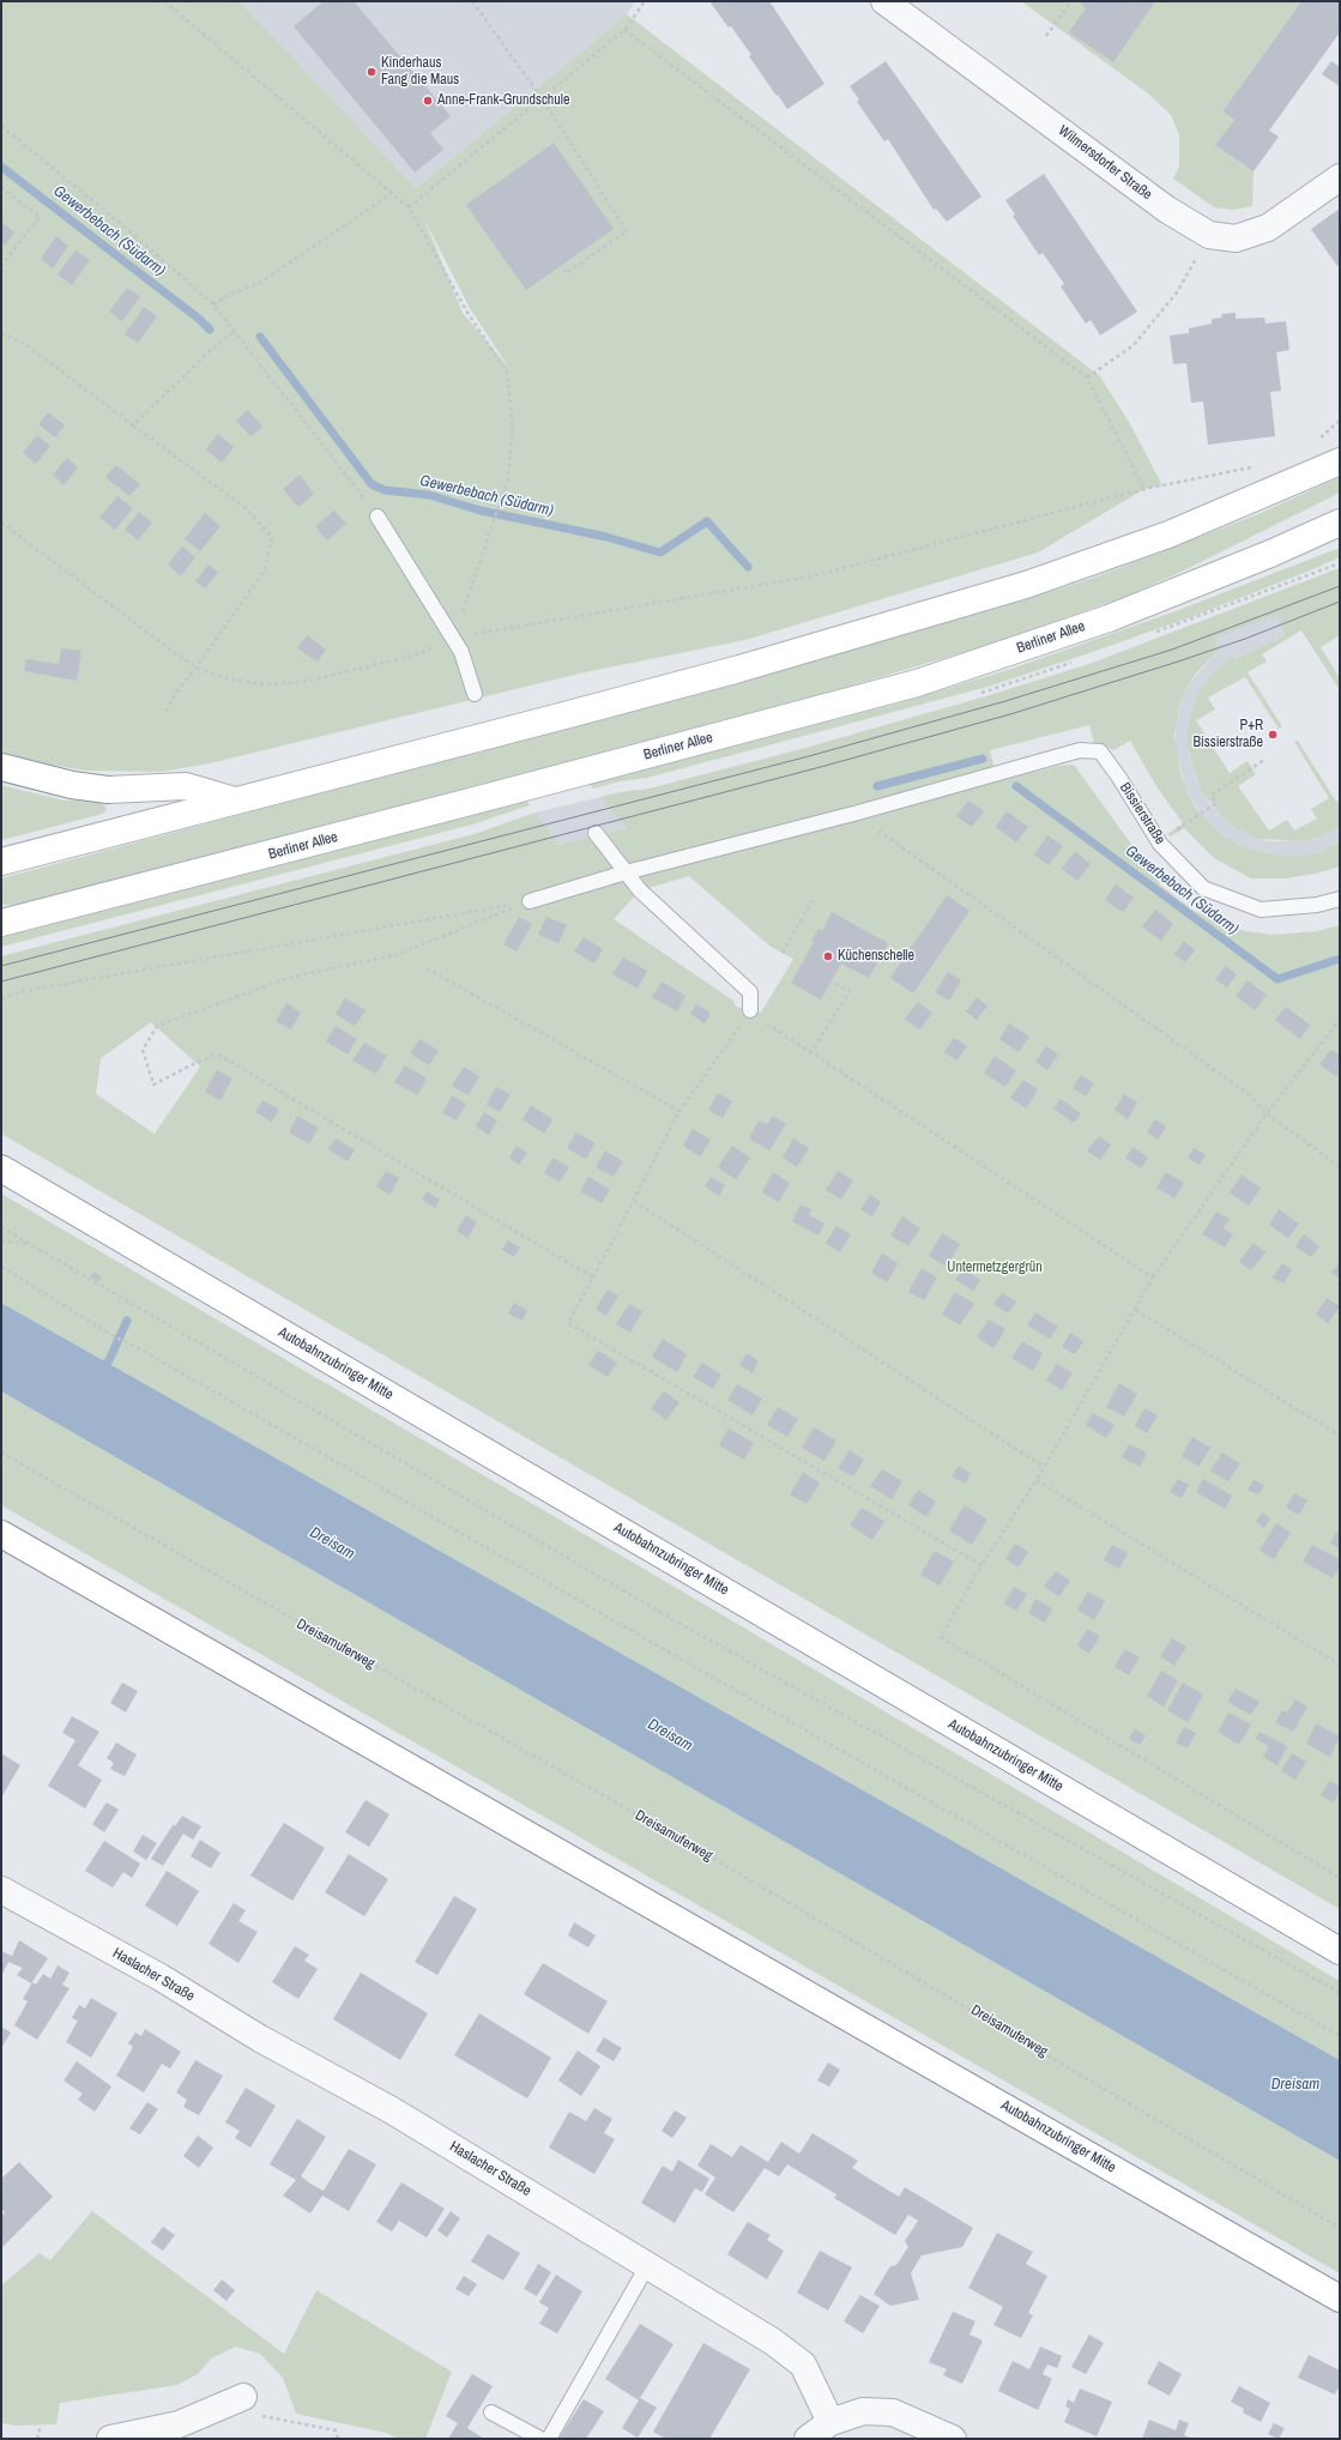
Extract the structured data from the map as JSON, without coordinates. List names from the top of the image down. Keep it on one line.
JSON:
{"streets":{"main road":["Berliner Allee","Autobahnzubringer Mitte"],"street":["Wilmersdorfer Straße","Haslacher Straße"],"lane":["Bissierstraße"],"path":["Dreisamuferweg"]},"water":["Gewerbebach (Südarm)","Dreisam"],"parks":["Untermetzgergrün"],"places":["Kinderhaus Fang die Maus","Anne-Frank-Grundschule","P+R Bissierstraße","Küchenschelle"]}
